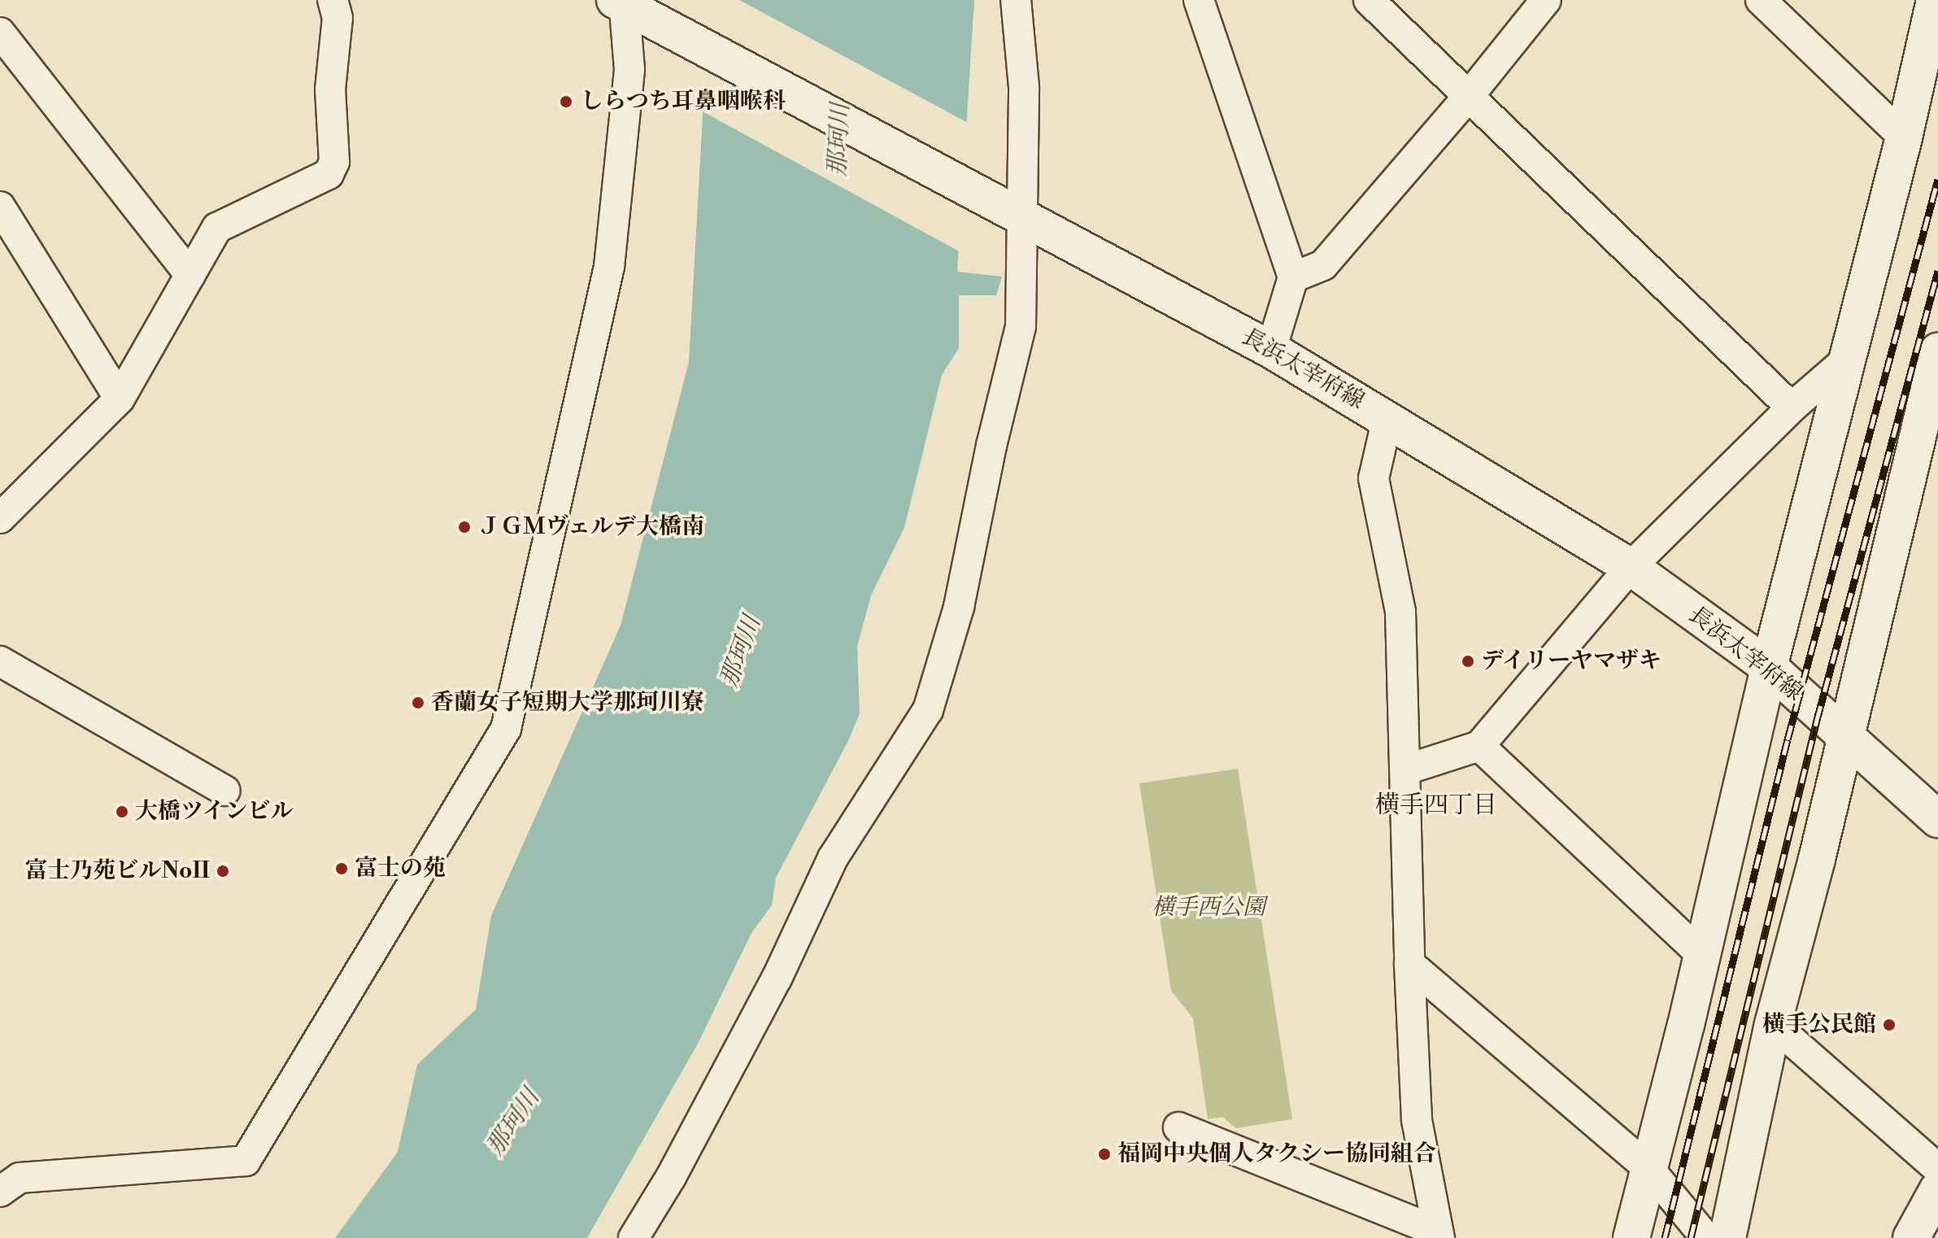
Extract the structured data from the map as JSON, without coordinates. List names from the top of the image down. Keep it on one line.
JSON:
{"streets":{"street":["長浜太宰府線"]},"districts":["横手四丁目"],"water":["那珂川"],"parks":["横手西公園"],"places":["しらつち耳鼻咽喉科","ＪＧＭヴェルデ大橋南","デイリーヤマザキ","香蘭女子短期大学那珂川寮","大橋ツインビル","富士の苑","富士乃苑ビルNoII","横手公民館","福岡中央個人タクシー協同組合"]}
